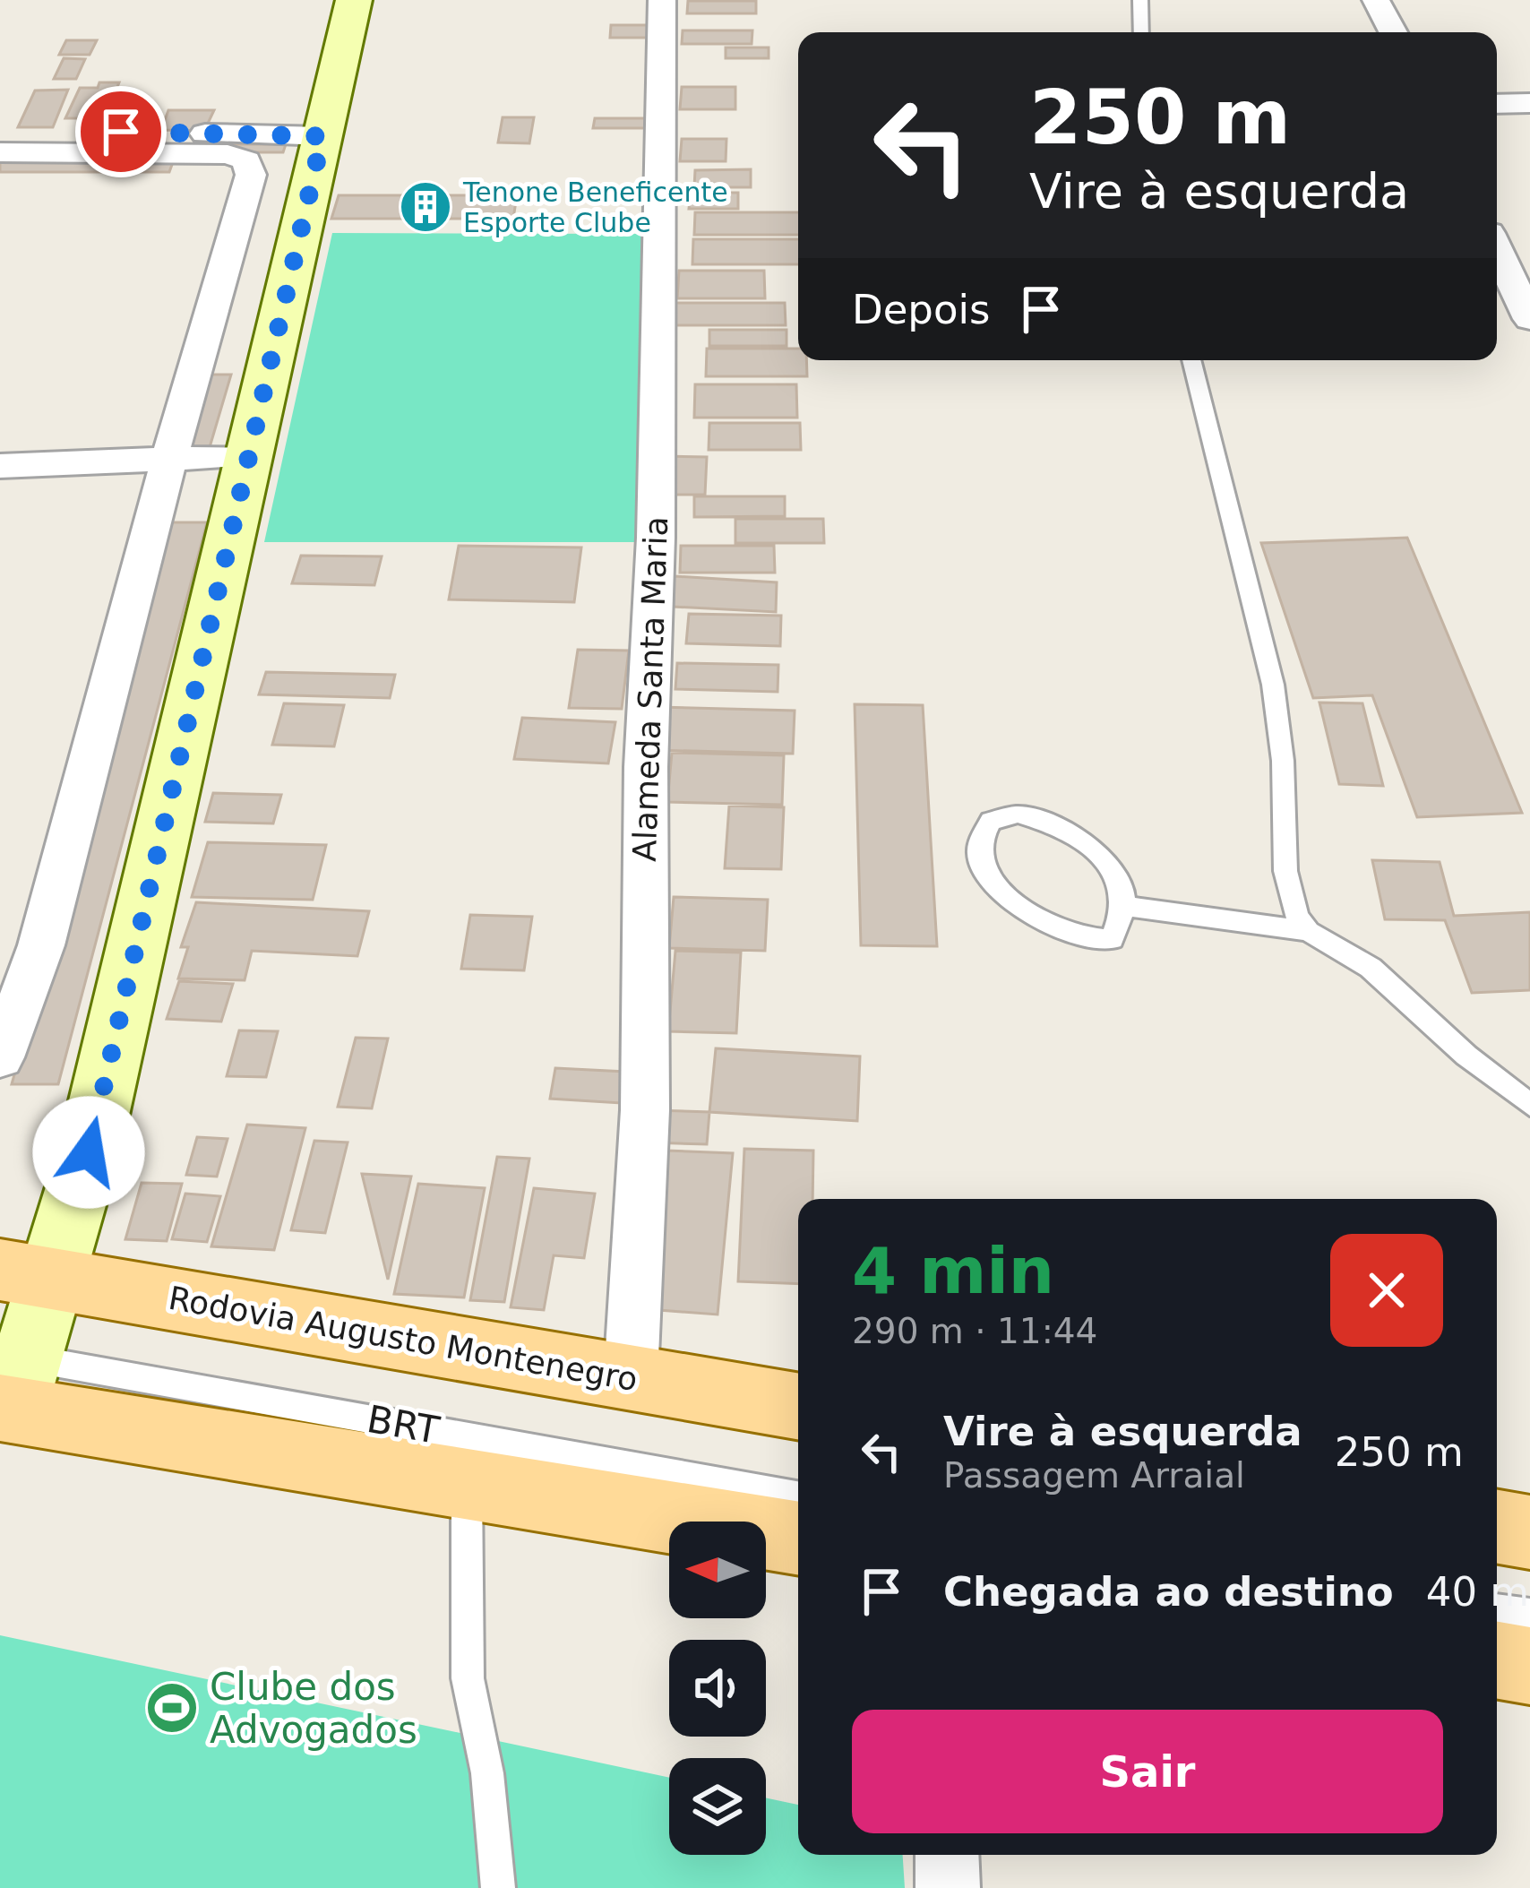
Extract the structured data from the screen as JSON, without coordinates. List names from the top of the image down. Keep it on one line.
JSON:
{"streets":{"main road":["Rodovia Augusto Montenegro"],"street":["Alameda Santa Maria"],"lane":["BRT"]},"crossings":[["Alameda Santa Maria","Rodovia Augusto Montenegro"]],"places":{"building":["Tenone Beneficente Esporte Clube"],"sports":["Clube dos Advogados"]},"north":"left","page":{"turn":["250 m","Vire à esquerda"],"then":"Depois","heading":["4 min","290 m · 11:44"],"list":[{"name":"Vire à esquerda","note":"Passagem Arraial","value":"250 m"},{"name":"Chegada ao destino","value":"40 m"}],"buttons":"Sair"}}
